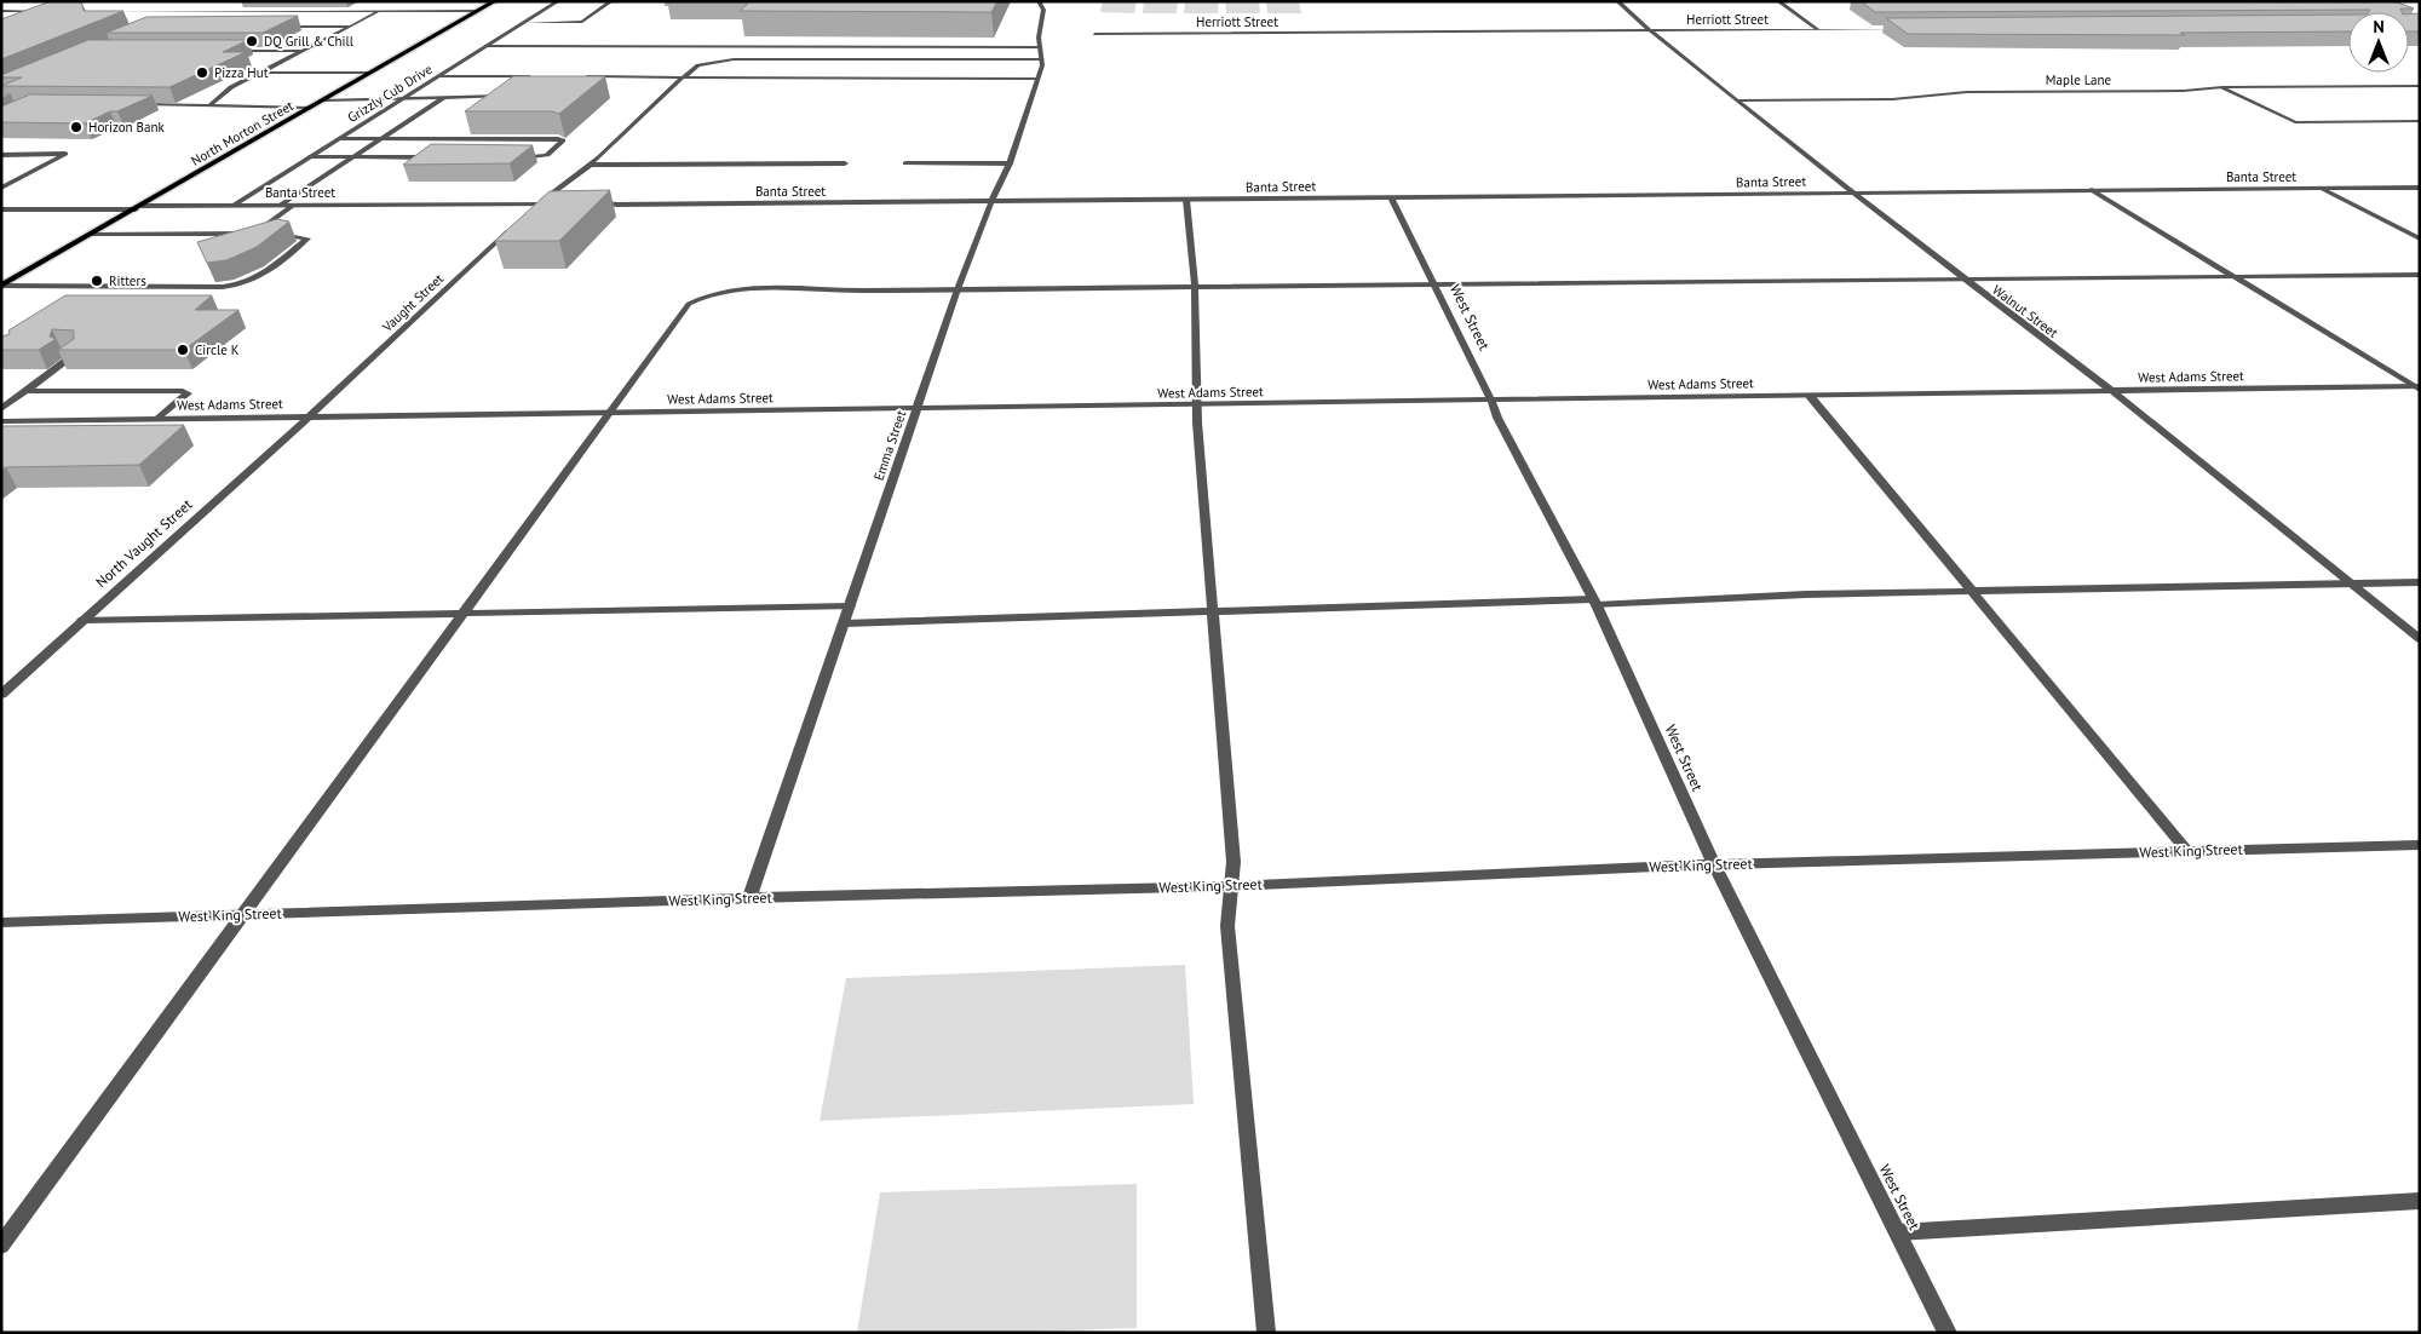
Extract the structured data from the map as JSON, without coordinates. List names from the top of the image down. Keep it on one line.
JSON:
{"streets":{"main road":["North Morton Street"],"street":["Herriott Street","Maple Lane","Grizzly Cub Drive","Banta Street","Vaught Street","Walnut Street","West Street","West Adams Street","Emma Street","North Vaught Street","West King Street"]},"crossings":[["Herriott Street","Walnut Street"],["Maple Lane","Walnut Street"],["Grizzly Cub Drive","Banta Street"],["North Morton Street","Banta Street"],["Banta Street","Walnut Street"],["Banta Street","West Street"],["Banta Street","Emma Street"],["Vaught Street","West Adams Street"],["Vaught Street","North Vaught Street"],["Walnut Street","West Adams Street"],["West Street","West Adams Street"],["West Street","West King Street"],["West Adams Street","Emma Street"],["West Adams Street","North Vaught Street"],["Emma Street","West King Street"]],"places":["DQ Grill & Chill","Pizza Hut","Horizon Bank","Ritters","Circle K"],"north":"top"}
